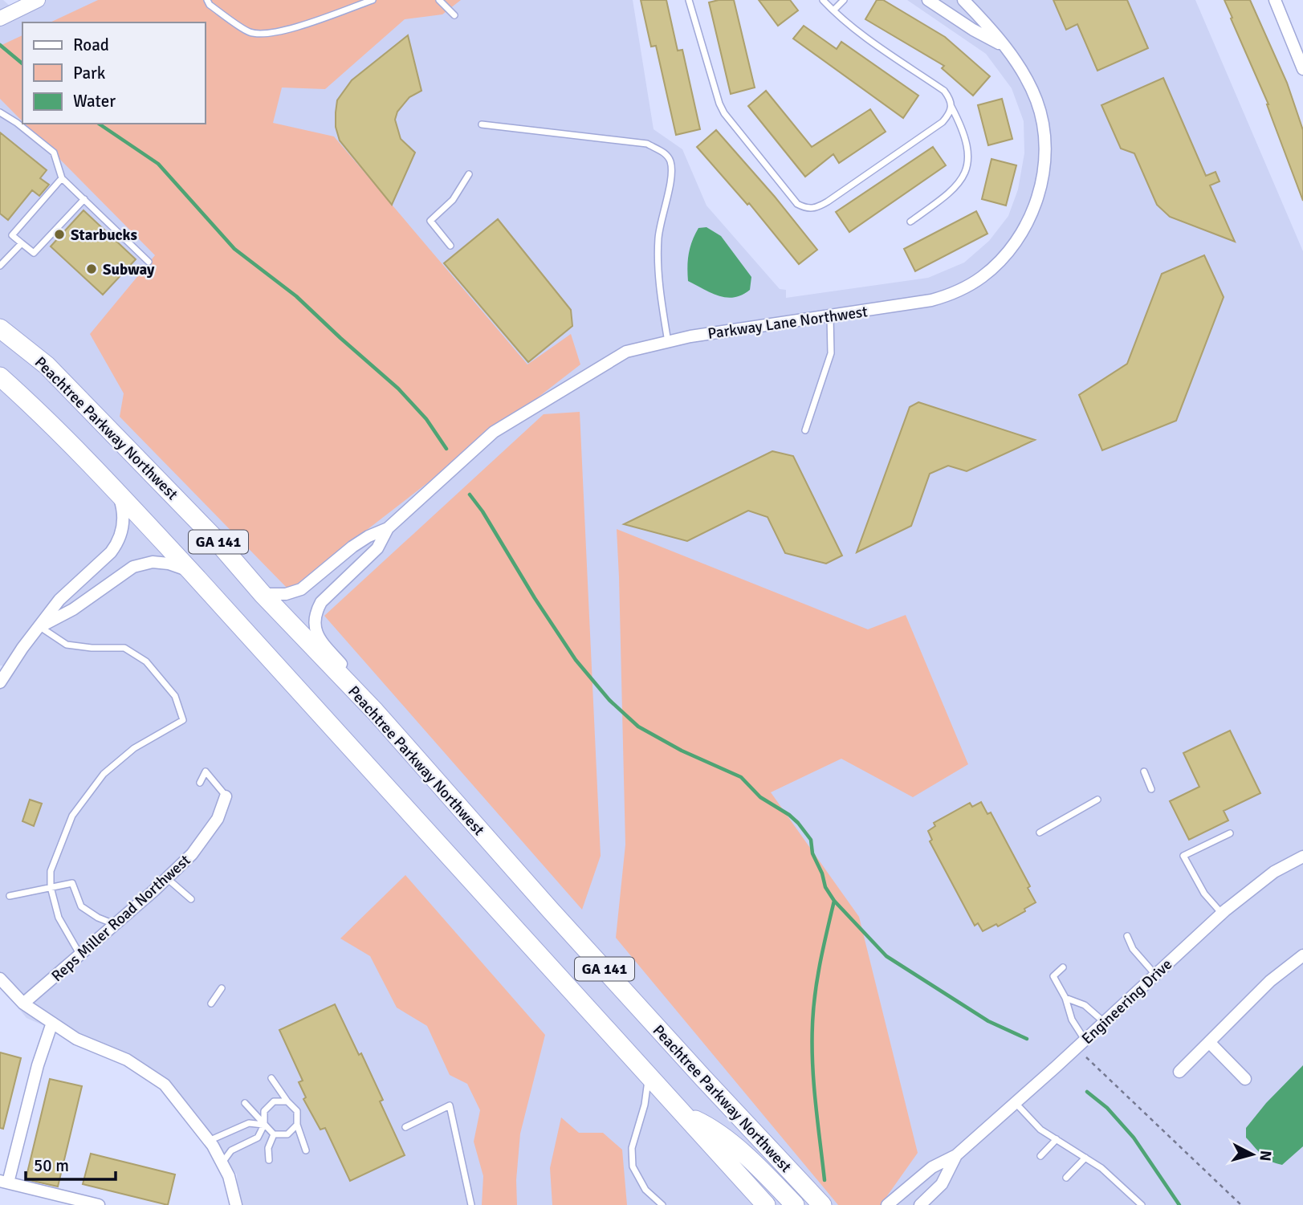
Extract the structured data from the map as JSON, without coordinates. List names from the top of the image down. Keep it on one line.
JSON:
{"streets":{"highway":["Peachtree Parkway Northwest","GA 141"],"street":["Parkway Lane Northwest","Reps Miller Road Northwest","Engineering Drive"]},"crossings":[["Parkway Lane Northwest","Peachtree Parkway Northwest"]],"places":["Starbucks","Subway"],"legend":["Road","Park","Water"],"scale_bar":"50 m","north":"right"}
